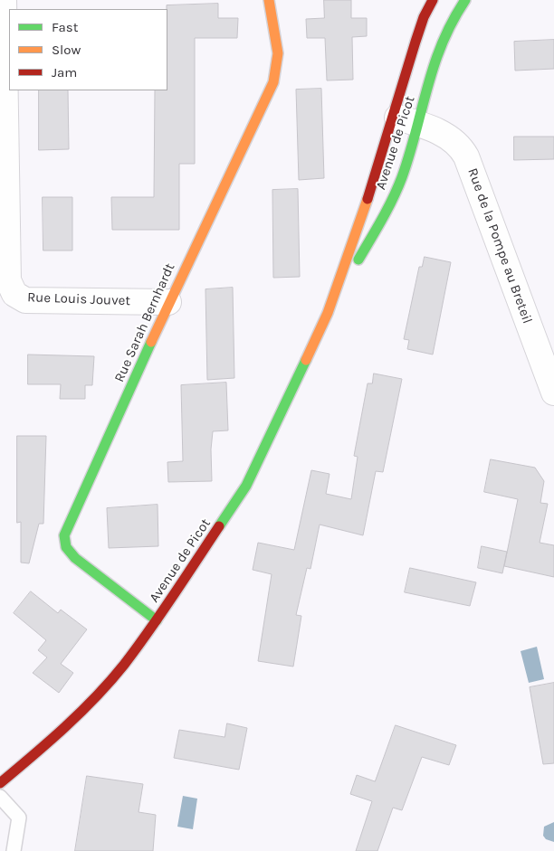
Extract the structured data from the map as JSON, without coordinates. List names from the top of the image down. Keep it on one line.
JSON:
{"streets":{"street":["Avenue de Picot","Rue de la Pompe au Breteil","Rue Louis Jouvet","Rue Sarah Bernhardt"]},"crossings":[["Avenue de Picot","Rue de la Pompe au Breteil"],["Avenue de Picot","Rue Sarah Bernhardt"],["Rue Louis Jouvet","Rue Sarah Bernhardt"]],"legend":["Fast","Slow","Jam"]}
